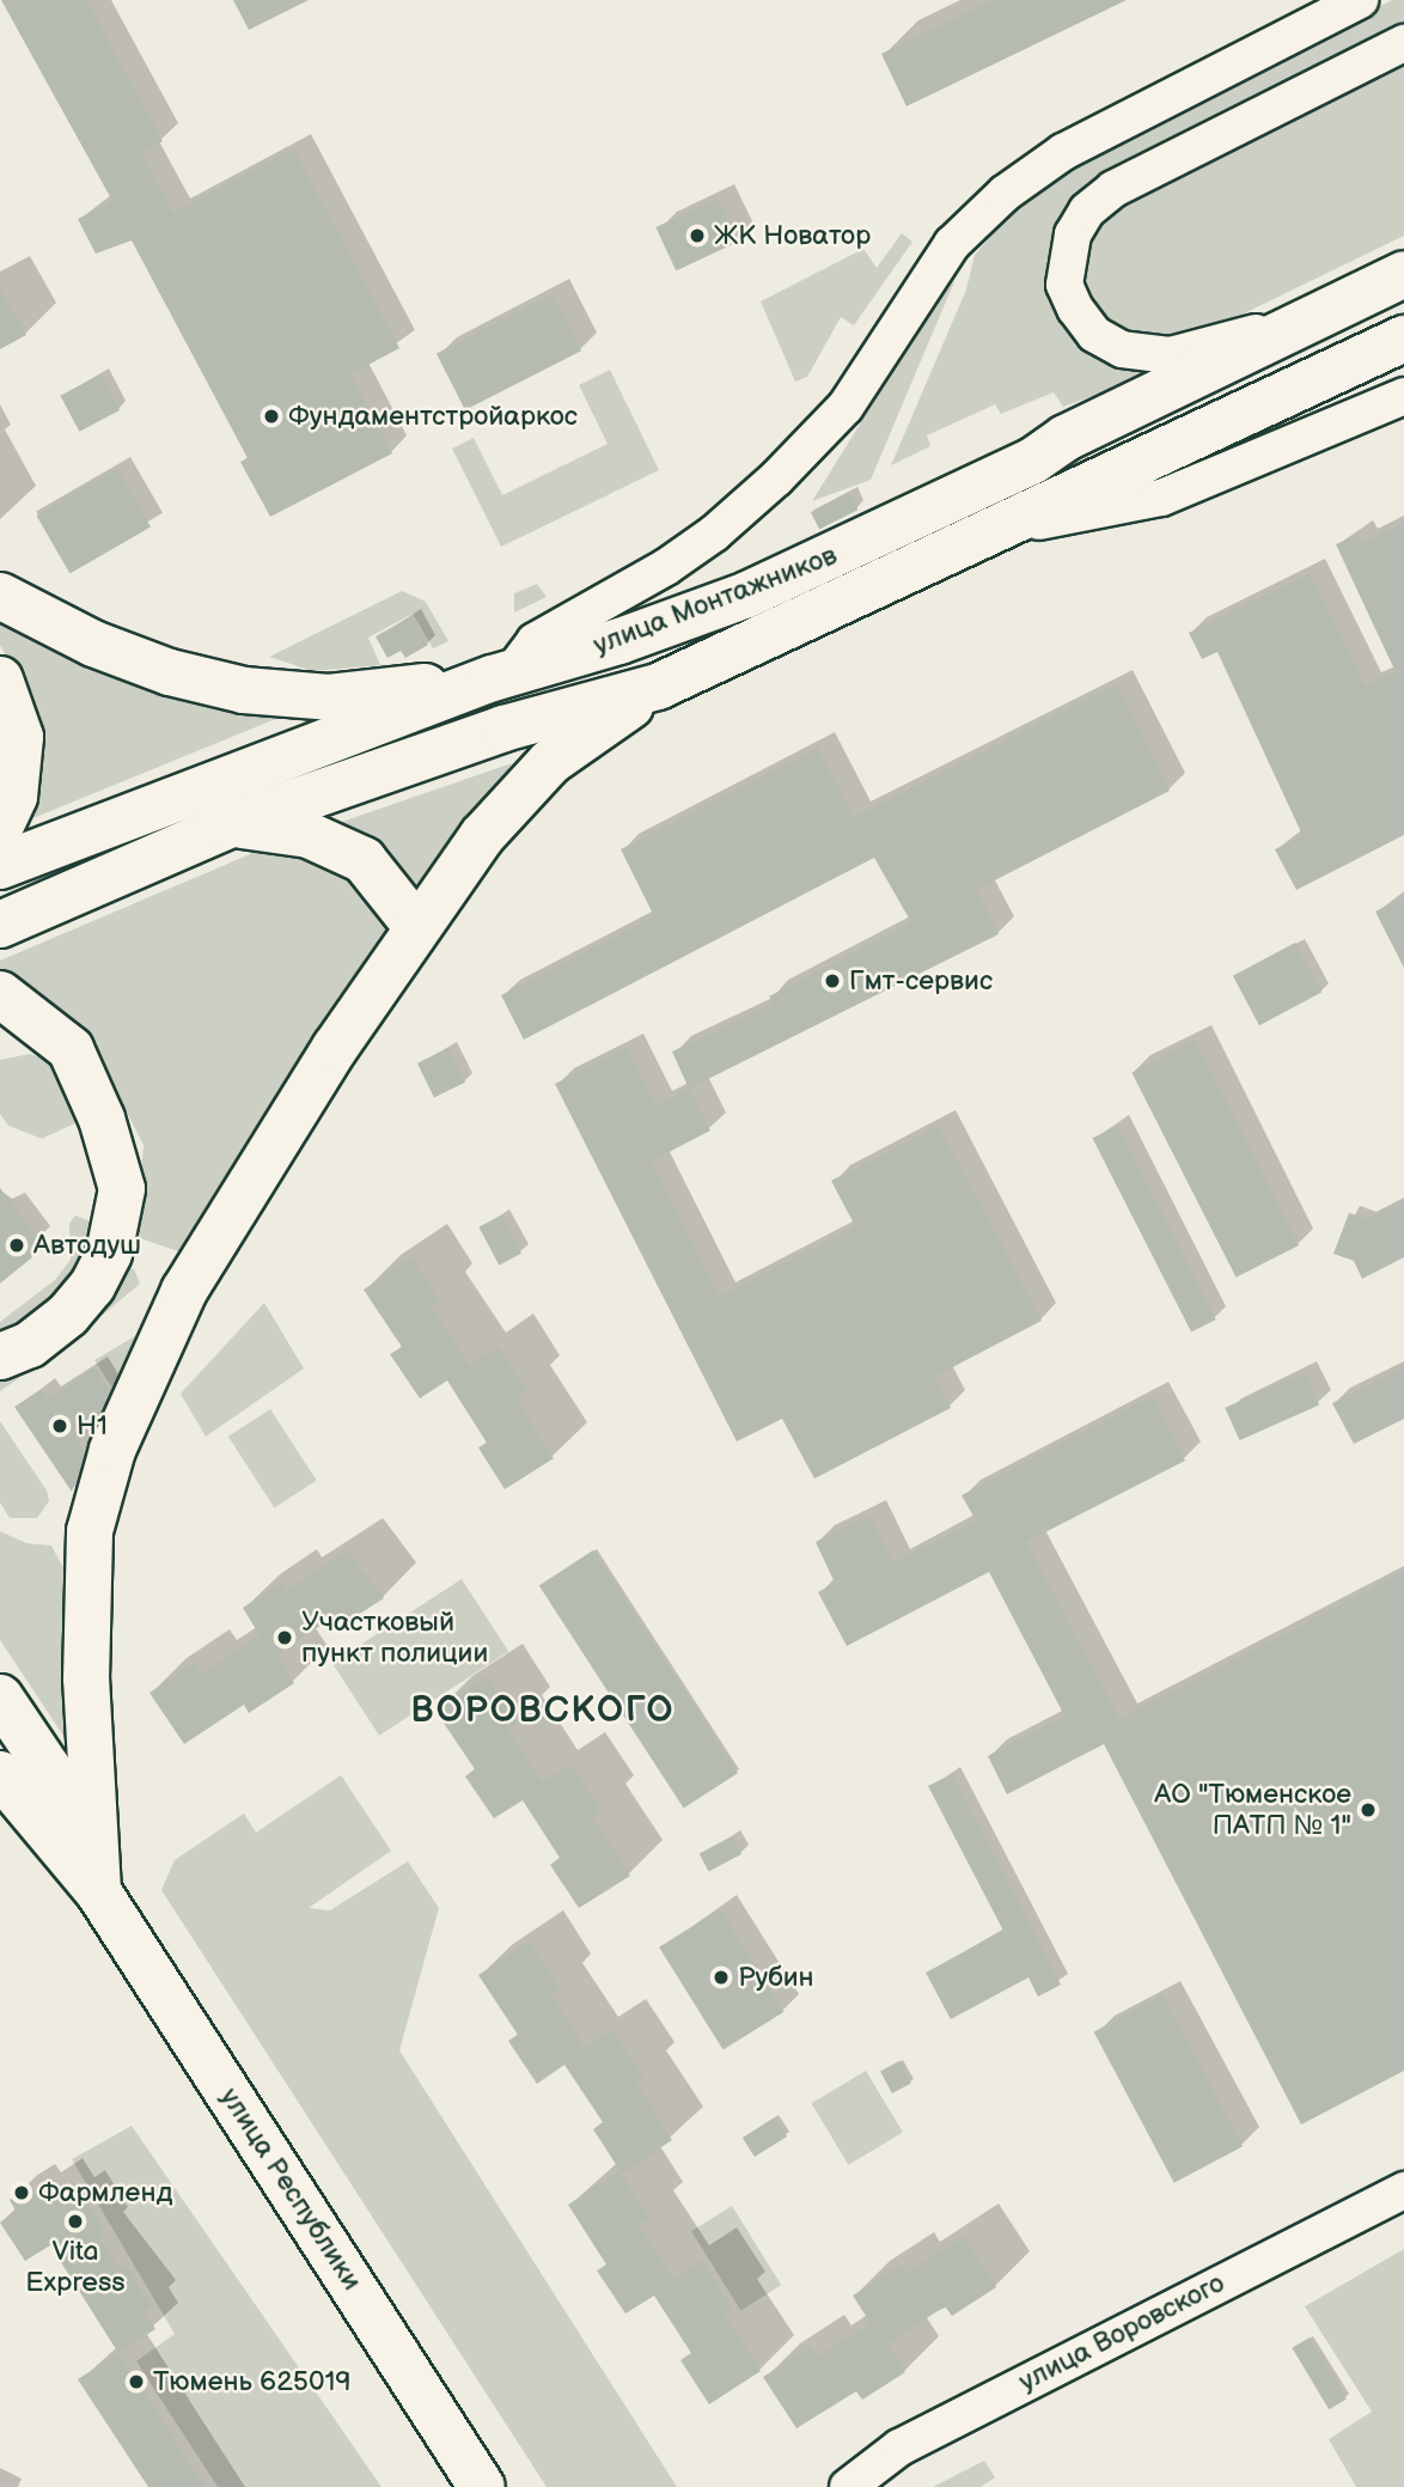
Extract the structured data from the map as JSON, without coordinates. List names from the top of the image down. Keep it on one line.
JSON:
{"streets":{"main road":["улица Монтажников","улица Республики"],"street":["улица Воровского"]},"districts":["ВОРОВСКОГО"],"places":["ЖК Новатор","Фундаментстройаркос","Гмт-сервис","Автодуш","Н1","Участковый пункт полиции","АО \"Тюменское ПАТП № 1\"","Рубин","Фармленд","Vita Express","Тюмень 625019"]}
